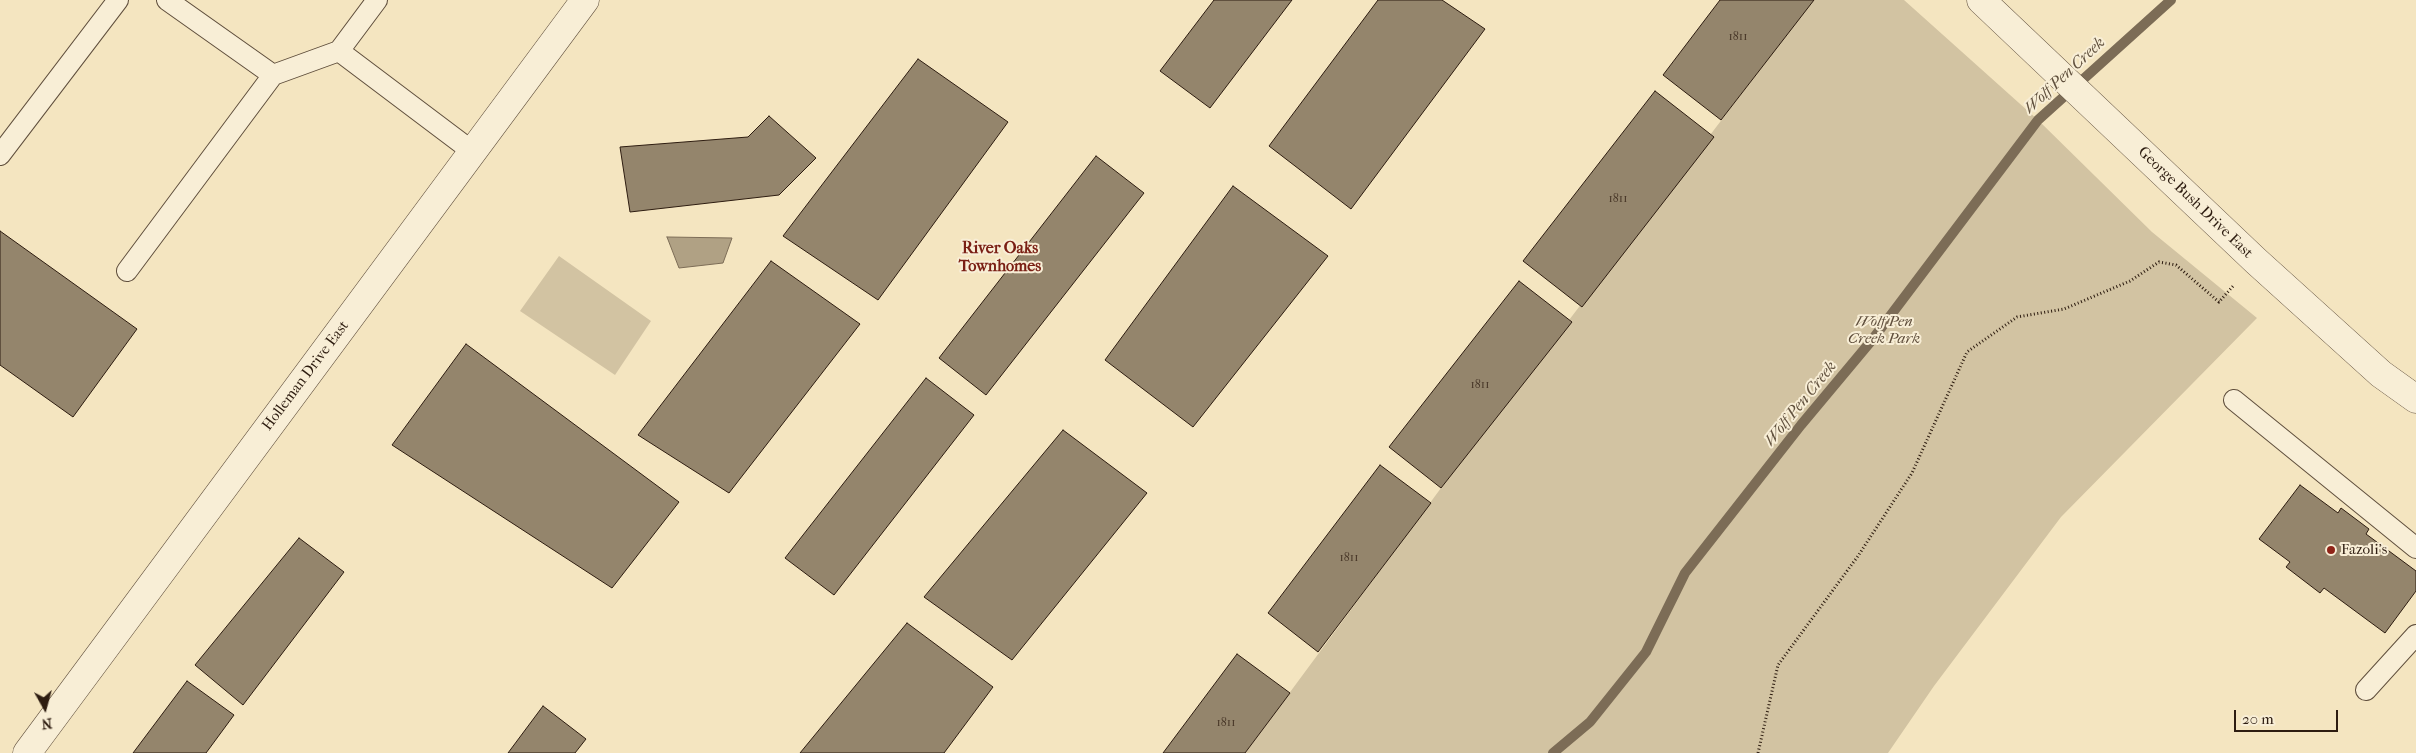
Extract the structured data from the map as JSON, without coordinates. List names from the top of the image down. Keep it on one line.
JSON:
{"streets":{"street":["George Bush Drive East","Holleman Drive East"]},"districts":["River Oaks Townhomes"],"water":["Wolf Pen Creek"],"parks":["Wolf Pen Creek Park"],"places":["Fazoli's"],"house_numbers":["1811","1811","1811","1811","1811"],"scale_bar":"20 m","north":"bottom"}
